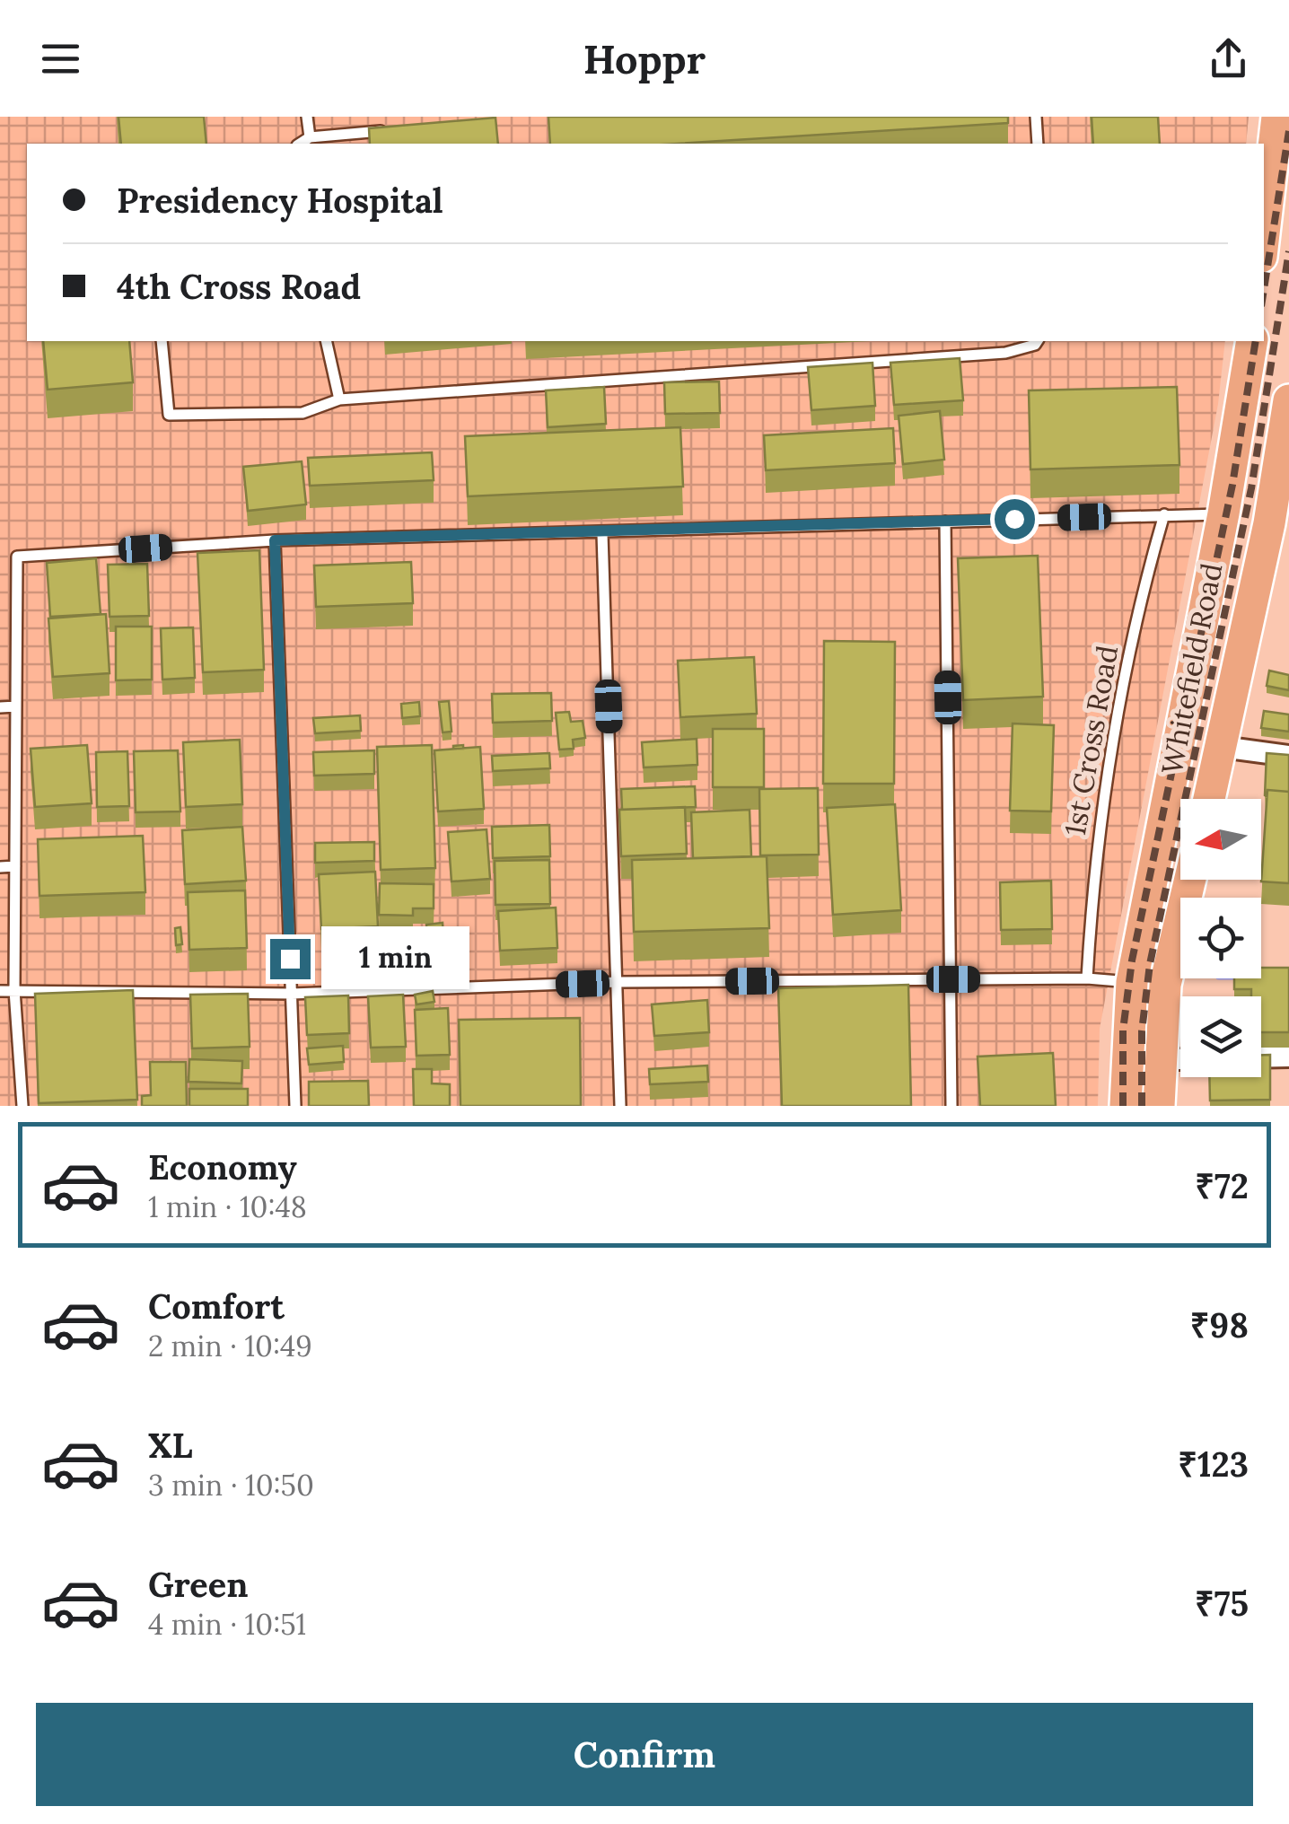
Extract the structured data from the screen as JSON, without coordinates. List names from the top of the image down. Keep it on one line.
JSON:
{"streets":{"main road":["Whitefield Road"],"lane":["1st Cross Road"]},"north":"left","page":{"header":"Hoppr","banner":["Presidency Hospital","4th Cross Road"],"bubble":"1 min","list":[{"name":"Economy","note":"1 min · 10:48","value":"₹72"},{"name":"Comfort","note":"2 min · 10:49","value":"₹98"},{"name":"XL","note":"3 min · 10:50","value":"₹123"},{"name":"Green","note":"4 min · 10:51","value":"₹75"}],"buttons":"Confirm"}}
